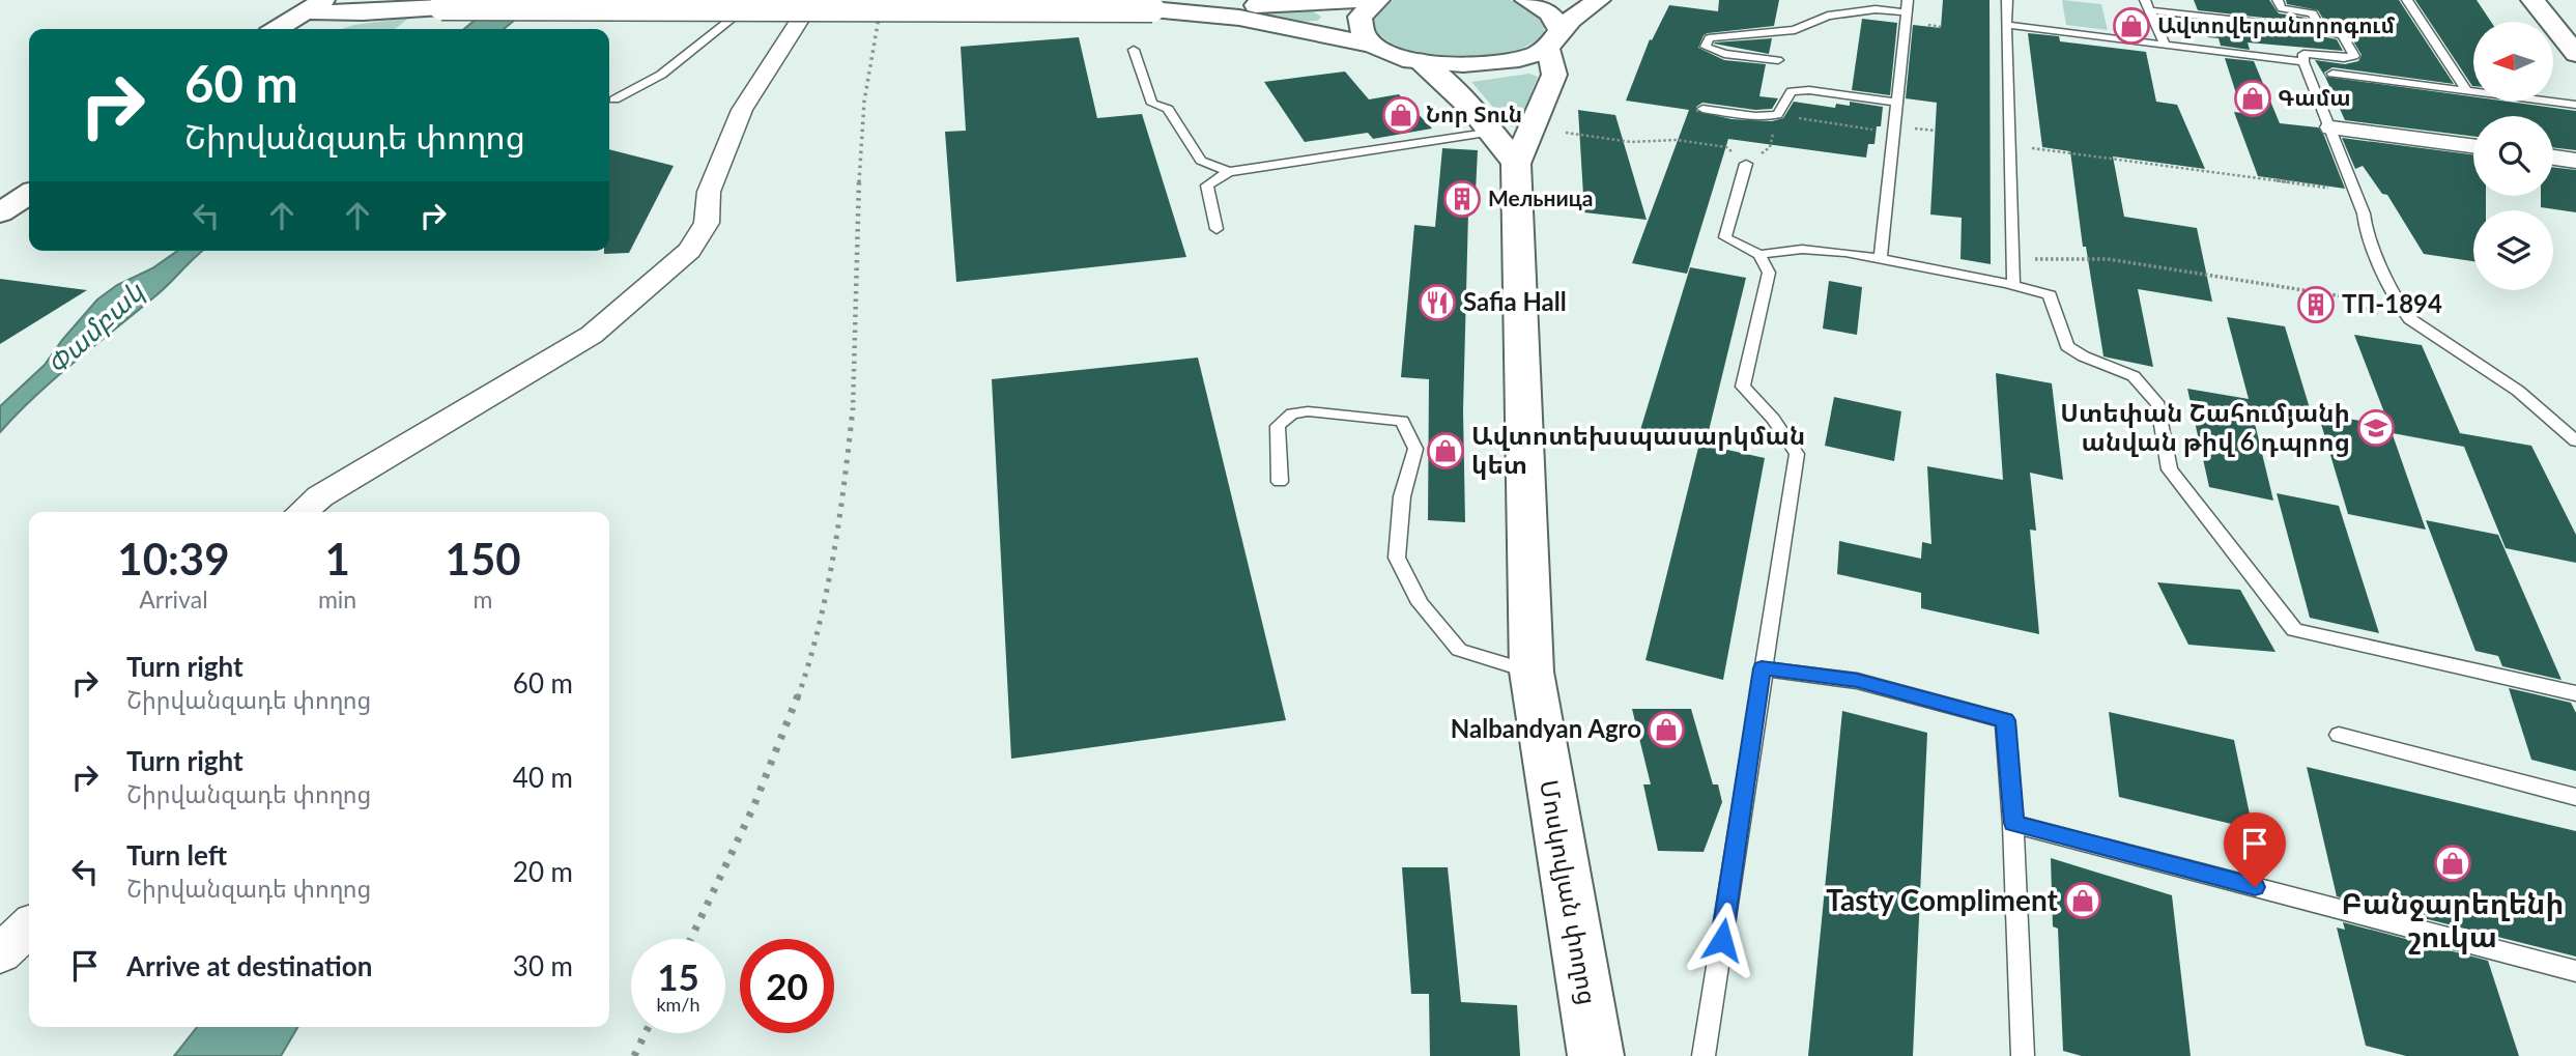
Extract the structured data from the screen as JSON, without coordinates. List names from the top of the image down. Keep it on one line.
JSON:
{"streets":{"main road":["Մոսկովյան փողոց"]},"water":["Փամբակ"],"places":{"shop":["Ավտովերանորոգում","Գամա","Նոր Տուն","Ավտոտեխսպասարկման կետ","Nalbandyan Agro","Բանջարեղենի շուկա","Tasty Compliment"],"building":["Мельница","ТП-1894"],"restaurant":["Safia Hall"],"school or university":["Ստեփան Շահումյանի անվան թիվ 6 դպրոց"]},"north":"left","page":{"turn":["60 m","Շիրվանզադե փողոց"],"eta":["10:39","Arrival","1","min","150","m"],"list":[{"name":"Turn right","note":"Շիրվանզադե փողոց","value":"60 m"},{"name":"Turn right","note":"Շիրվանզադե փողոց","value":"40 m"},{"name":"Turn left","note":"Շիրվանզադե փողոց","value":"20 m"},{"name":"Arrive at destination","value":"30 m"}],"speed":"15 km/h","limit":"20"}}
